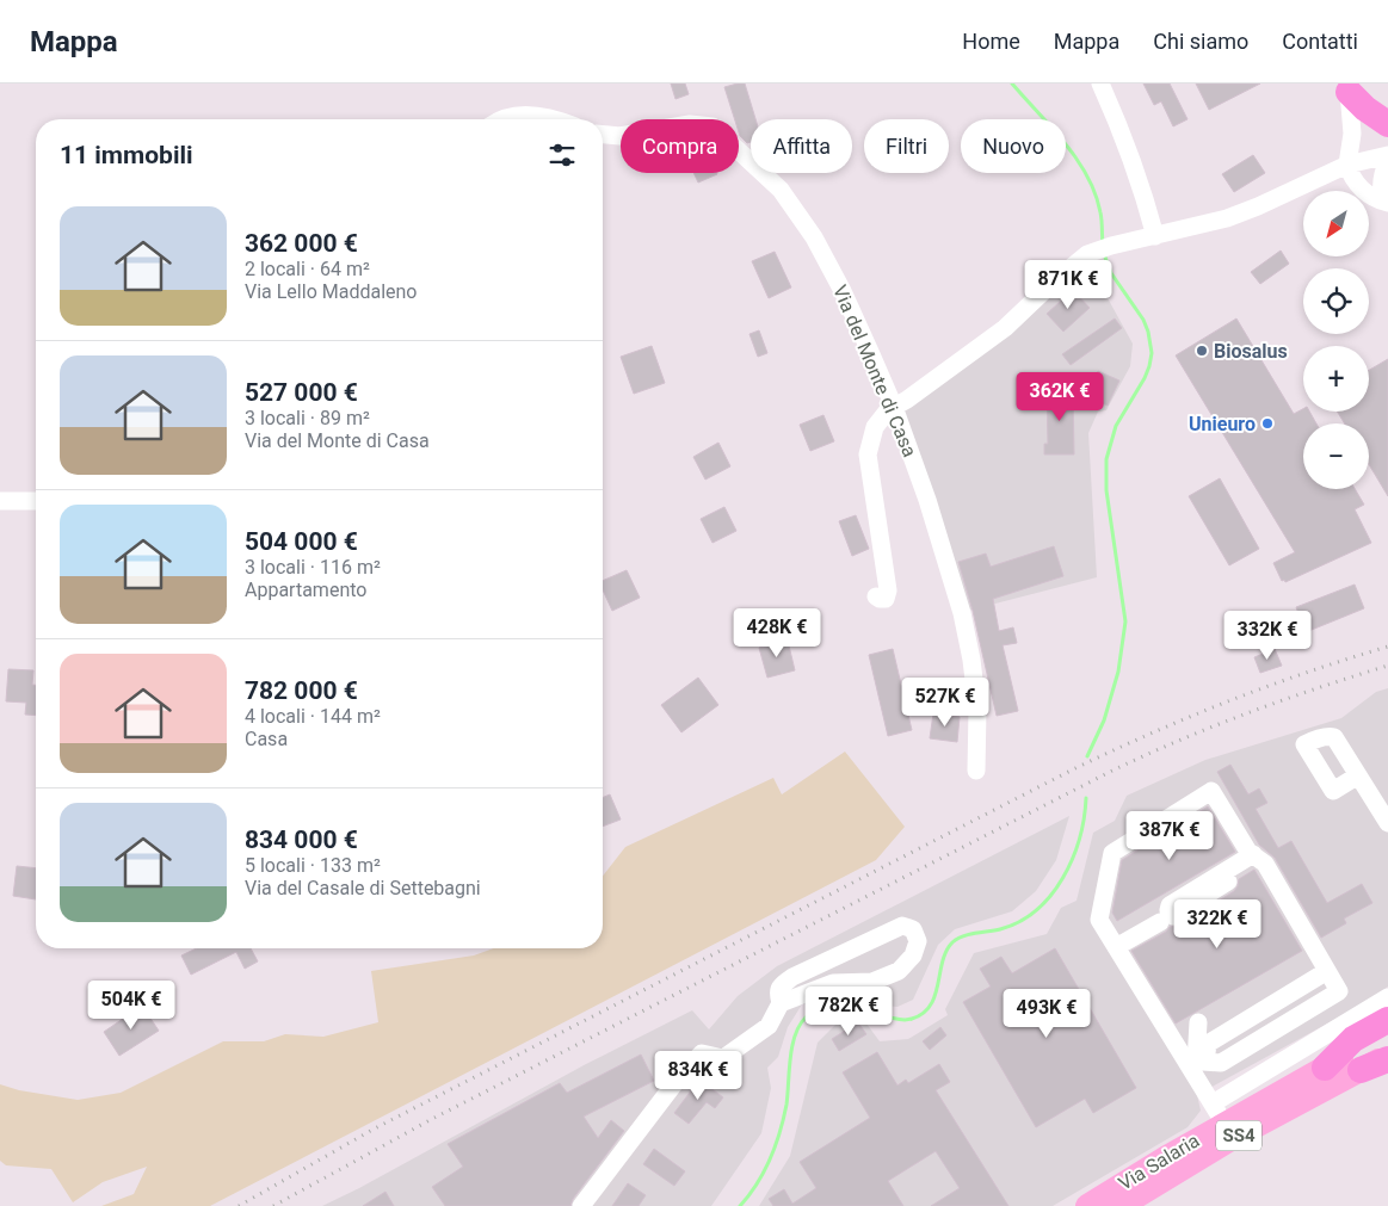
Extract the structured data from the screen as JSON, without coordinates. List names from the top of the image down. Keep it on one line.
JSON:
{"streets":{"main road":["SS4","Via Salaria"],"street":["Via del Monte di Casa"]},"places":["Biosalus","Unieuro"],"north":"bottom left","page":{"header":"Mappa","nav":["Home","Mappa","Chi siamo","Contatti"],"chip":["Compra","Affitta","Filtri","Nuovo"],"heading":"11 immobili","map_buttons":["+","−"],"list":[{"name":"362 000 €","note":"2 locali · 64 m² · Via Lello Maddaleno"},{"name":"527 000 €","note":"3 locali · 89 m² · Via del Monte di Casa"},{"name":"504 000 €","note":"3 locali · 116 m² · Appartamento"},{"name":"782 000 €","note":"4 locali · 144 m² · Casa"},{"name":"834 000 €","note":"5 locali · 133 m² · Via del Casale di Settebagni"}],"price":["871K €","362K €","428K €","332K €","527K €","387K €","322K €","504K €","782K €","493K €","834K €"]}}
